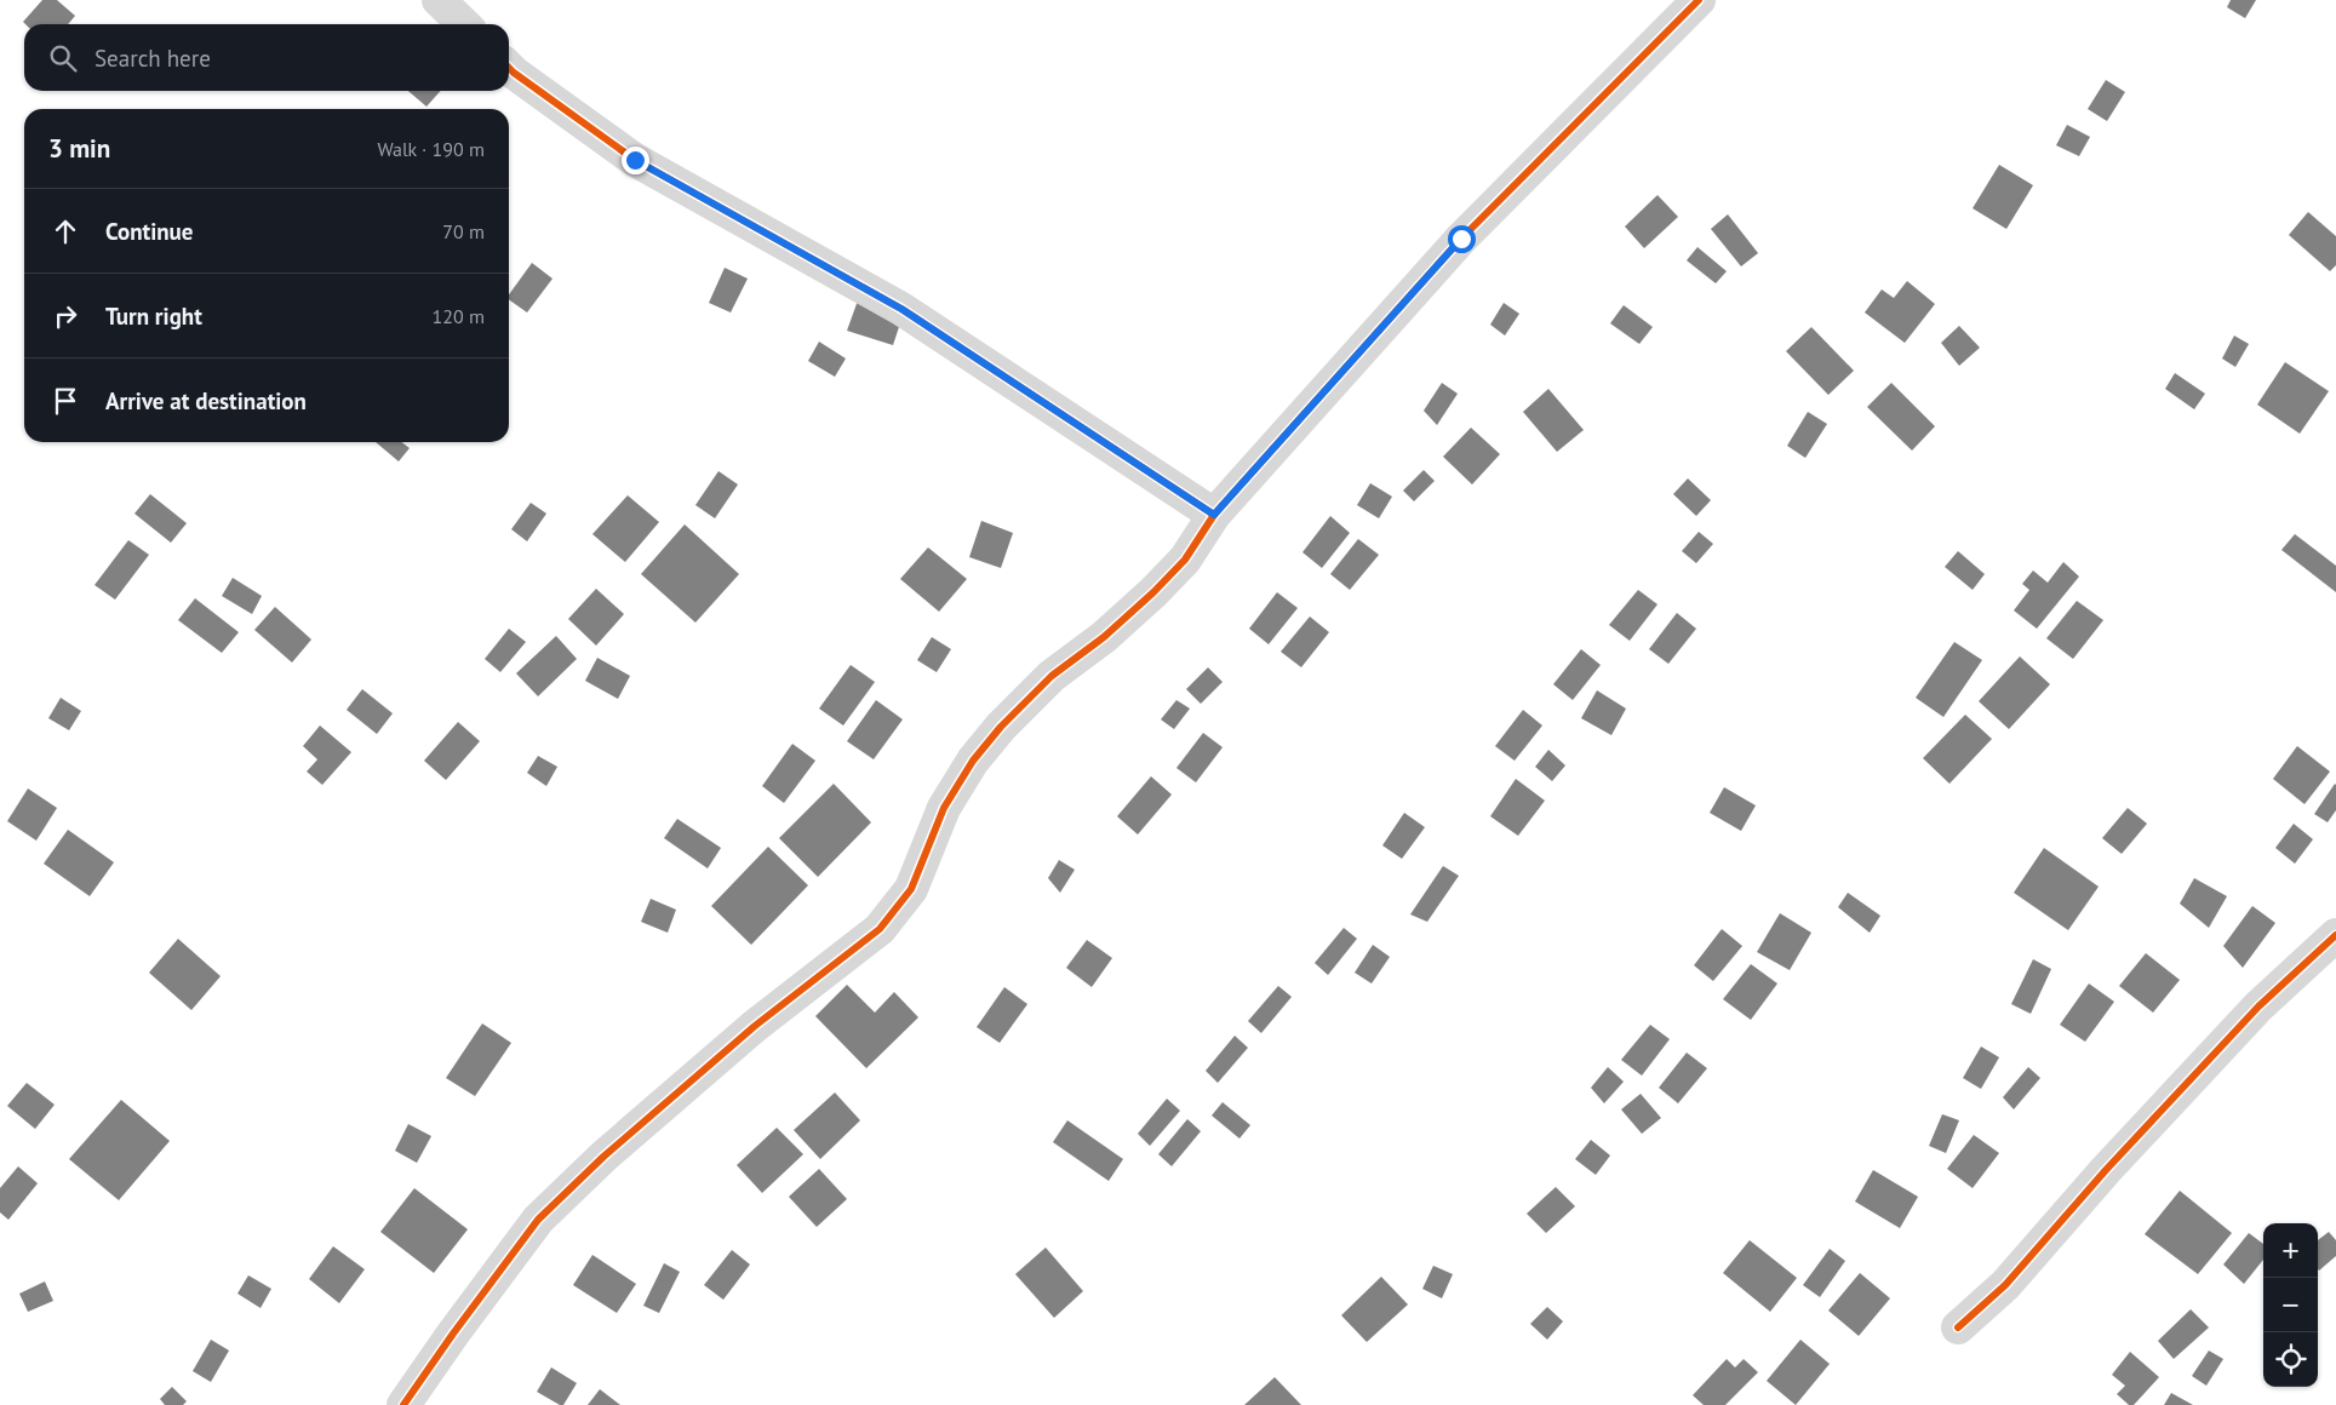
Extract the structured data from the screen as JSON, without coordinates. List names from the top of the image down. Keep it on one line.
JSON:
{"page":{"search":"Search here","heading":["3 min","Walk · 190 m"],"list":[["Continue","70 m"],["Turn right","120 m"],"Arrive at destination"],"map_buttons":["+","−"]}}
